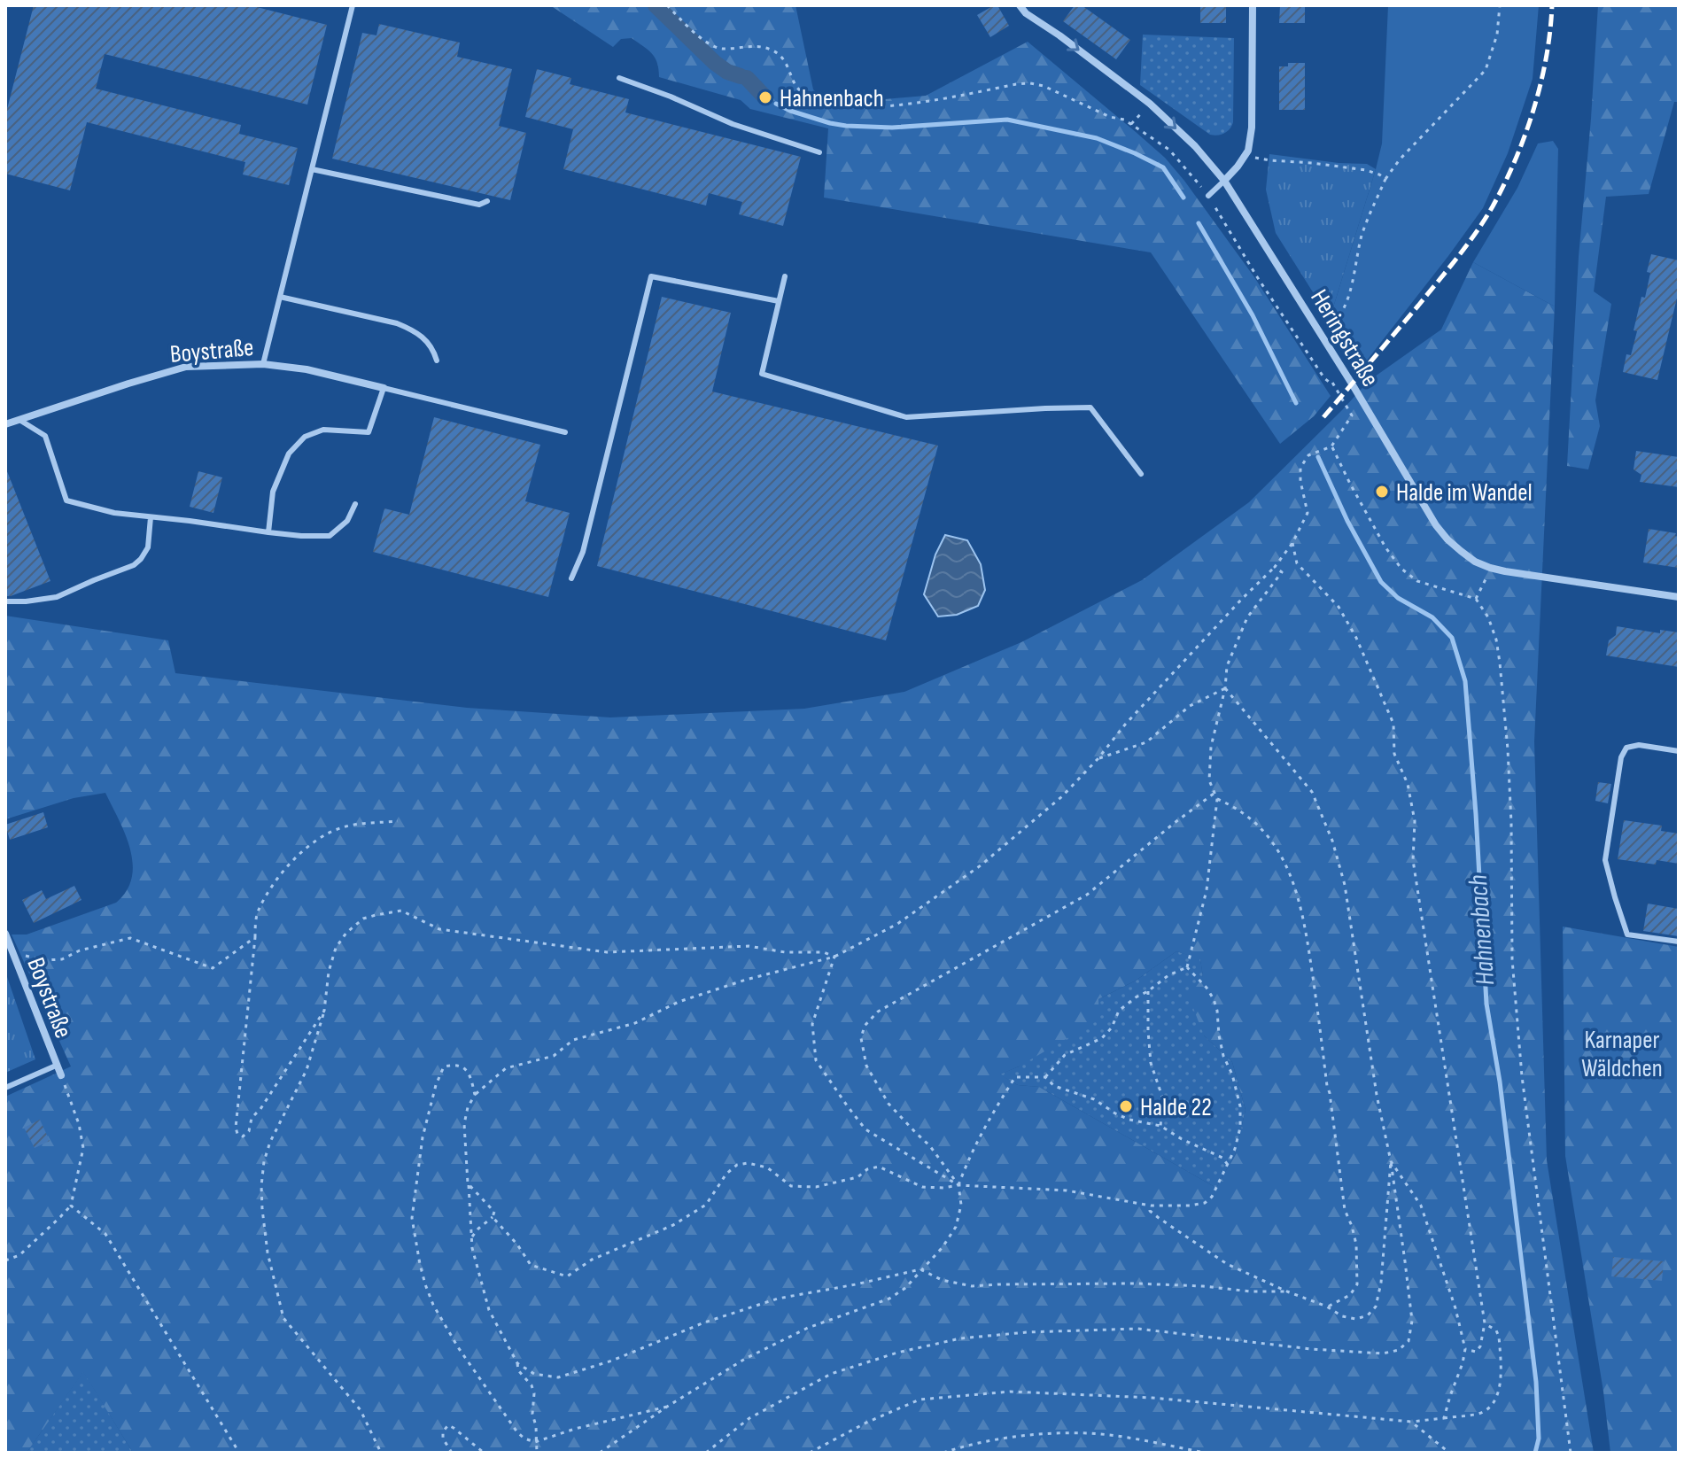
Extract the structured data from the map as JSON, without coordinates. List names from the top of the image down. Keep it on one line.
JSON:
{"streets":{"street":["Heringstraße","Boystraße"]},"water":["Hahnenbach"],"parks":["Karnaper Wäldchen"],"places":["Hahnenbach","Halde im Wandel","Halde 22"]}
